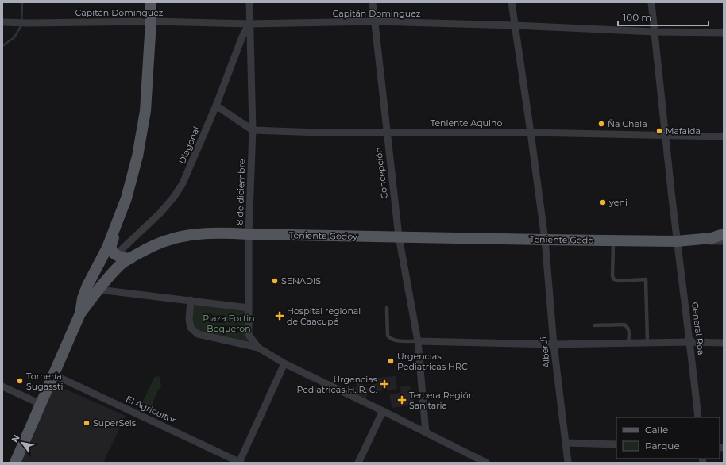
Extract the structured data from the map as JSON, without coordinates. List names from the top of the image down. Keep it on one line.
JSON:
{"streets":{"main road":["Teniente Godoy","Teniente Godo"],"street":["Capitán Dominguez","Teniente Aquino","Diagonal","Concepción","8 de diciembre","General Roa","Alberdi","El Agricultor"]},"crossings":[["Capitán Dominguez","Diagonal"],["Capitán Dominguez","Concepción"],["Capitán Dominguez","8 de diciembre"],["Capitán Dominguez","General Roa"],["Capitán Dominguez","Alberdi"],["Teniente Aquino","Concepción"],["Teniente Aquino","8 de diciembre"],["Teniente Aquino","General Roa"],["Teniente Aquino","Alberdi"],["Diagonal","8 de diciembre"],["Concepción","8 de diciembre"],["Concepción","Teniente Godoy"],["Concepción","Teniente Godo"],["8 de diciembre","Teniente Godoy"],["Teniente Godoy","Teniente Godo"],["Teniente Godo","General Roa"],["Teniente Godo","Alberdi"]],"parks":["Plaza Fortin Boqueron"],"places":{"other":["Ña Chela","Mafalda","yeni","SENADIS","Urgencias Pediatricas HRC","Tornería Sugassti","SuperSeis"],"health":["Hospital regional de Caacupé","Urgencias Pediatricas H. R. C.","Tercera Región Sanitaria"]},"legend":["Calle","Parque"],"scale_bar":"100 m","north":"top left"}
